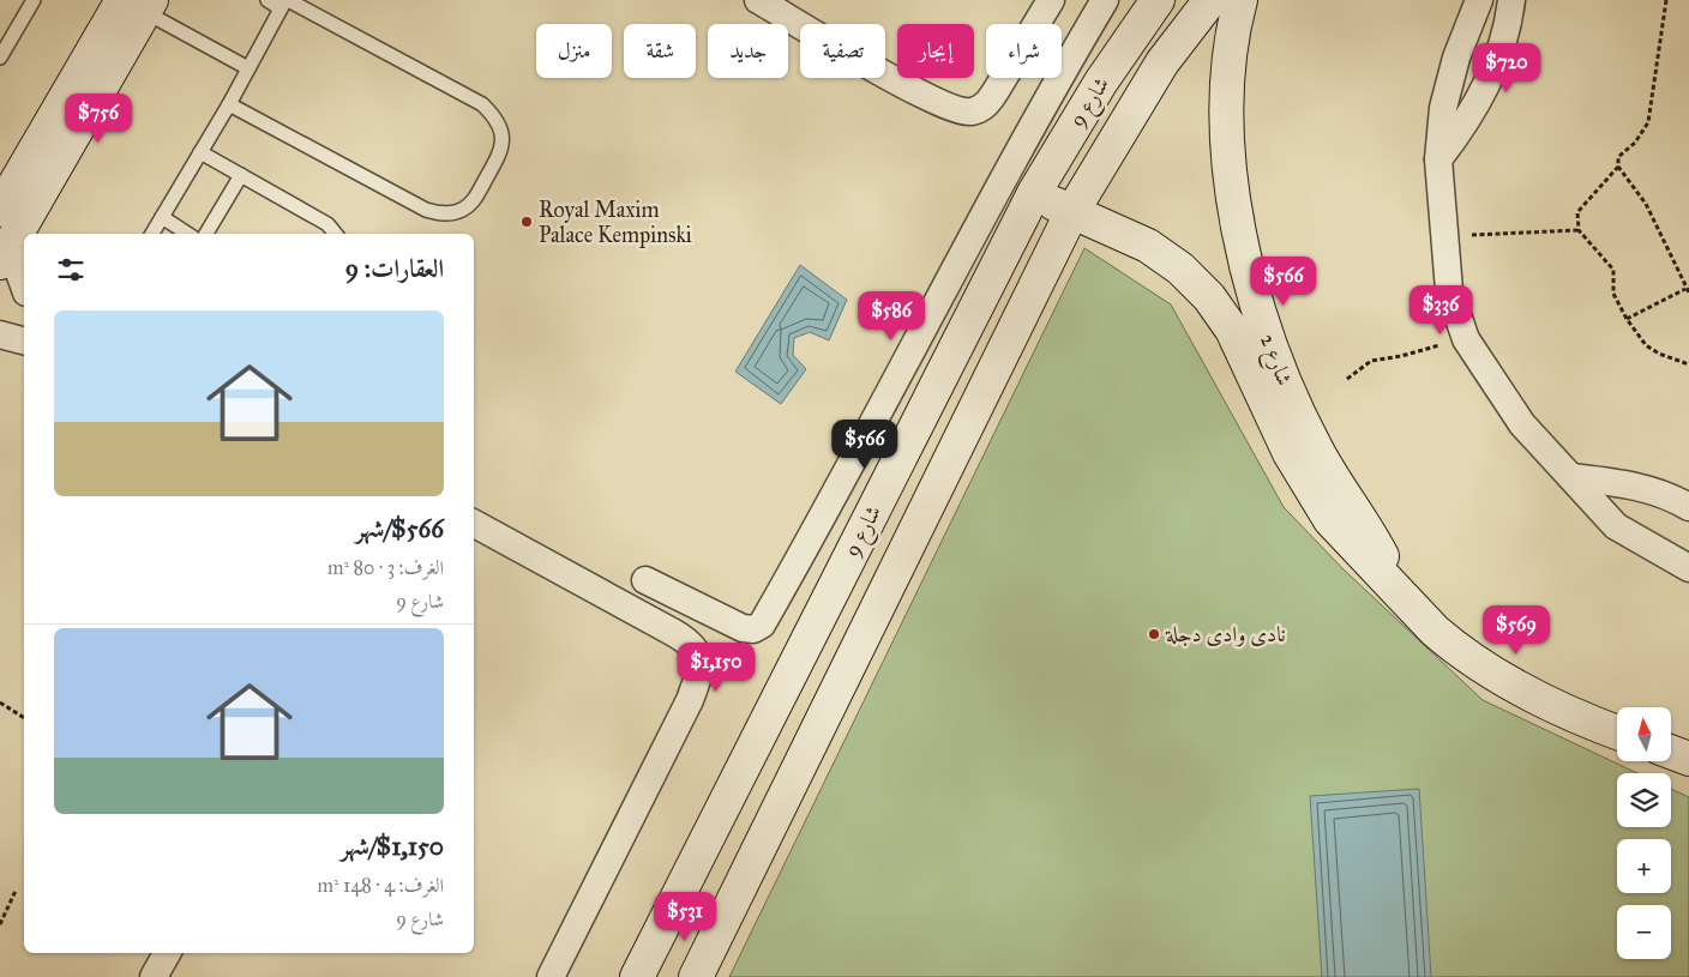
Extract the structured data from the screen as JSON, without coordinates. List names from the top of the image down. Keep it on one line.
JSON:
{"streets":{"street":["شارع 9","شارع 2"]},"crossings":[["شارع 9","شارع 2"]],"places":["Royal Maxim Palace Kempinski","نادى وادى دجلة"],"north":"top","page":{"chip":["شراء","إيجار","تصفية","جديد","شقة","منزل"],"price":["$720","$756","$566","$336","$586","$566","$569","$1,150","$531"],"heading":"العقارات: 9","list":[{"name":"$566/شهر","note":"الغرف: 3 · 80 m² · شارع 9"},{"name":"$1,150/شهر","note":"الغرف: 4 · 148 m² · شارع 9"}],"map_buttons":["+","−"]}}
